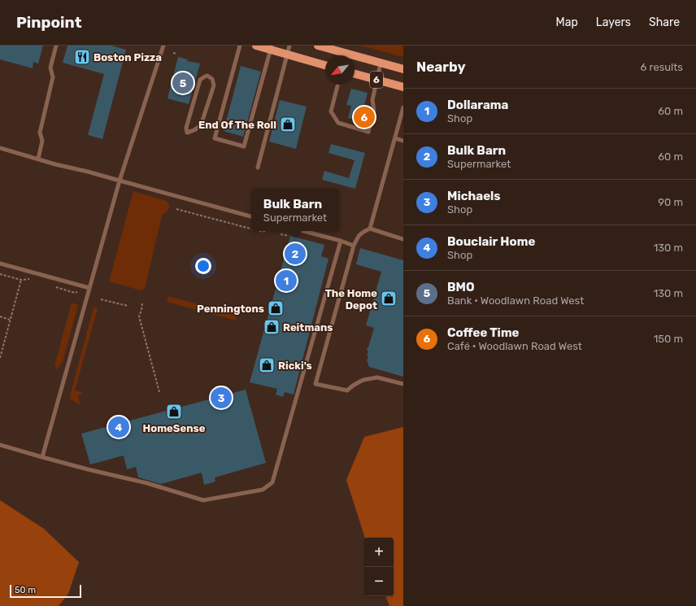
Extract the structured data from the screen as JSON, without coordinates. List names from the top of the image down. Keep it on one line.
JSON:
{"streets":{"main road":["6"]},"places":{"restaurant":["Boston Pizza"],"shop":["End Of The Roll","The Home Depot","Penningtons","Reitmans","Ricki's","HomeSense"]},"scale_bar":"50 m","north":"bottom left","page":{"header":"Pinpoint","nav":["Map","Layers","Share"],"heading":["Nearby","6 results"],"pins":["5","6","2","1","3","4"],"list":[{"mark":"1","name":"Dollarama","note":"Shop","value":"60 m"},{"mark":"2","name":"Bulk Barn","note":"Supermarket","value":"60 m"},{"mark":"3","name":"Michaels","note":"Shop","value":"90 m"},{"mark":"4","name":"Bouclair Home","note":"Shop","value":"130 m"},{"mark":"5","name":"BMO","note":"Bank · Woodlawn Road West","value":"130 m"},{"mark":"6","name":"Coffee Time","note":"Café · Woodlawn Road West","value":"150 m"}],"popup":["Bulk Barn","Supermarket"],"map_buttons":["+","−"],"scale":"50 m"}}
